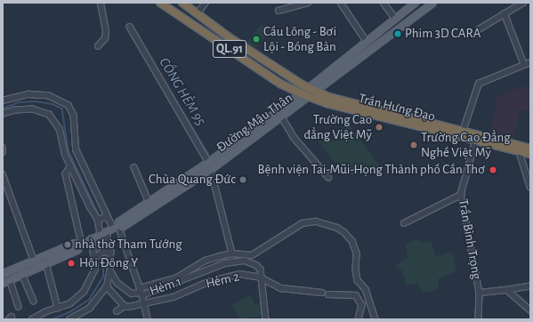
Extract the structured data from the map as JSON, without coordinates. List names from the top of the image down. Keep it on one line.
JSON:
{"streets":{"highway":["QL.91","Trần Hưng Đạo"],"main road":["Đường Mậu Thân"],"street":["Trần Bình Trọng","Hẻm 2","Hẻm 1"]},"crossings":[["QL.91","Trần Hưng Đạo"],["QL.91","Đường Mậu Thân"],["Trần Hưng Đạo","Đường Mậu Thân"],["Trần Hưng Đạo","Trần Bình Trọng"],["Hẻm 2","Hẻm 1"]],"water":["CỐNG HẺM 95"],"places":["Phim 3D CARA","Cầu Lông - Bơi Lội - Bóng Bàn","Trường Cao đẳng Việt Mỹ","Trường Cao Đẳng Nghề Việt Mỹ","Bệnh viện Tai-Mũi-Họng Thành phố Cần Thơ","Chùa Quang Đức","nhà thờ Tham Tướng","Hội Đông Y"]}
